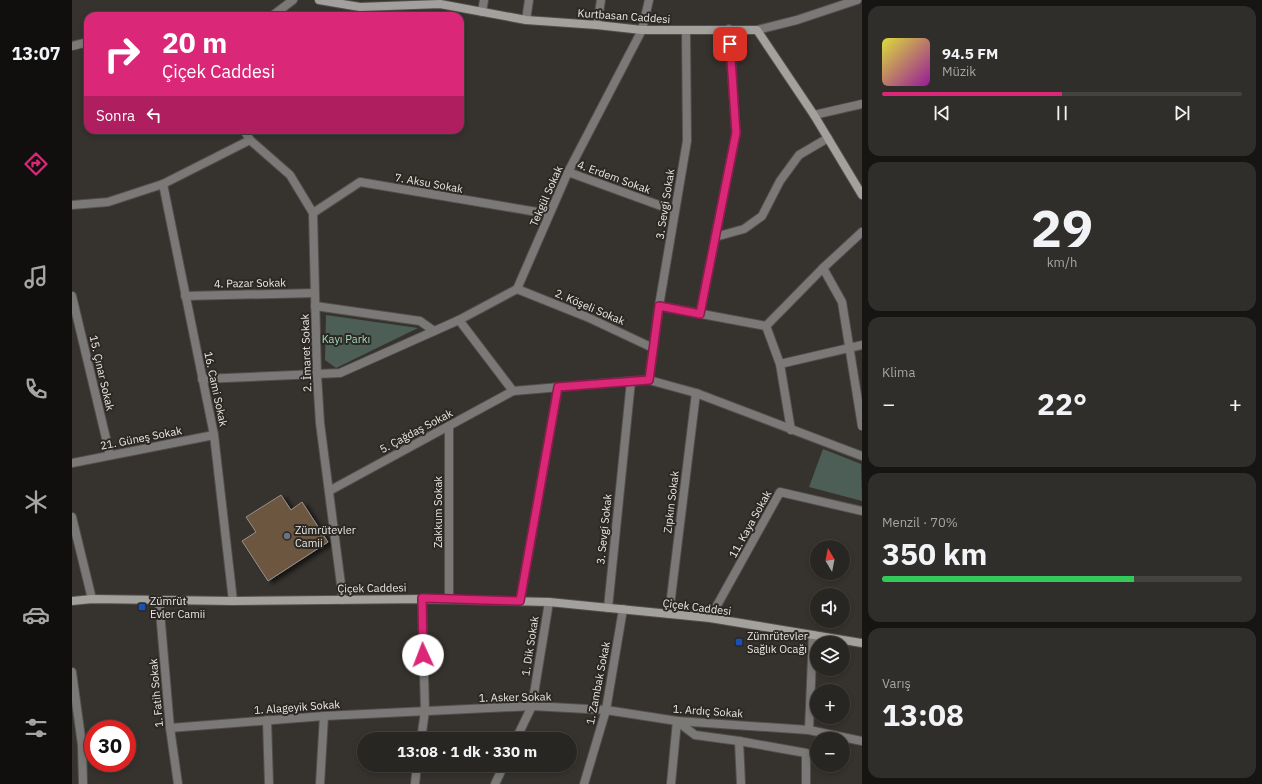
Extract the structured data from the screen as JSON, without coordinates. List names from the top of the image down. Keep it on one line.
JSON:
{"streets":{"main road":["Kurtbasan Caddesi","Çiçek Caddesi"],"street":["4. Erdem Sokak","7. Aksu Sokak","Tekgül Sokak","3. Sevgi Sokak","4. Pazar Sokak","2. Köşeli Sokak","2. İmaret Sokak","15. Çınar Sokak","16. Cami Sokak","5. Çağdaş Sokak","21. Güneş Sokak","Zıpkın Sokak","Zakkum Sokak","11. Kaya Sokak","1. Dik Sokak","1. Zambak Sokak","1. Fatih Sokak","1. Asker Sokak","1. Alageyik Sokak","1. Ardıç Sokak"]},"crossings":[["Kurtbasan Caddesi","Tekgül Sokak"],["Kurtbasan Caddesi","3. Sevgi Sokak"],["4. Erdem Sokak","Tekgül Sokak"],["4. Erdem Sokak","3. Sevgi Sokak"],["7. Aksu Sokak","Tekgül Sokak"],["7. Aksu Sokak","2. İmaret Sokak"],["Tekgül Sokak","2. Köşeli Sokak"],["3. Sevgi Sokak","2. Köşeli Sokak"],["3. Sevgi Sokak","5. Çağdaş Sokak"],["3. Sevgi Sokak","Çiçek Caddesi"],["4. Pazar Sokak","2. İmaret Sokak"],["4. Pazar Sokak","16. Cami Sokak"],["2. İmaret Sokak","5. Çağdaş Sokak"],["2. İmaret Sokak","Çiçek Caddesi"],["15. Çınar Sokak","21. Güneş Sokak"],["16. Cami Sokak","21. Güneş Sokak"],["16. Cami Sokak","Çiçek Caddesi"],["5. Çağdaş Sokak","Zakkum Sokak"],["Zıpkın Sokak","Çiçek Caddesi"],["Zakkum Sokak","Çiçek Caddesi"],["11. Kaya Sokak","Çiçek Caddesi"],["Çiçek Caddesi","1. Dik Sokak"],["Çiçek Caddesi","1. Zambak Sokak"],["Çiçek Caddesi","1. Fatih Sokak"],["1. Dik Sokak","1. Asker Sokak"],["1. Zambak Sokak","1. Asker Sokak"],["1. Zambak Sokak","1. Ardıç Sokak"],["1. Fatih Sokak","1. Alageyik Sokak"],["1. Asker Sokak","1. Alageyik Sokak"],["1. Asker Sokak","1. Ardıç Sokak"]],"parks":["Kayı Parkı"],"places":{"other":["Zümrütevler Camii"],"transit":["Zümrüt Evler Camii","Zümrütevler Sağlık Ocağı"]},"north":"top","page":{"tabs":"13:07","turn":["20 m","Çiçek Caddesi"],"song":["94.5 FM","Müzik"],"then":"Sonra","tile":[["29","km/h"],"Klima",["Menzil · 70%","350 km"],["Varış","13:08"]],"heat":["−","22°","+"],"map_buttons":["+","−"],"limit":"30","trip":"13:08 · 1 dk · 330 m"}}
